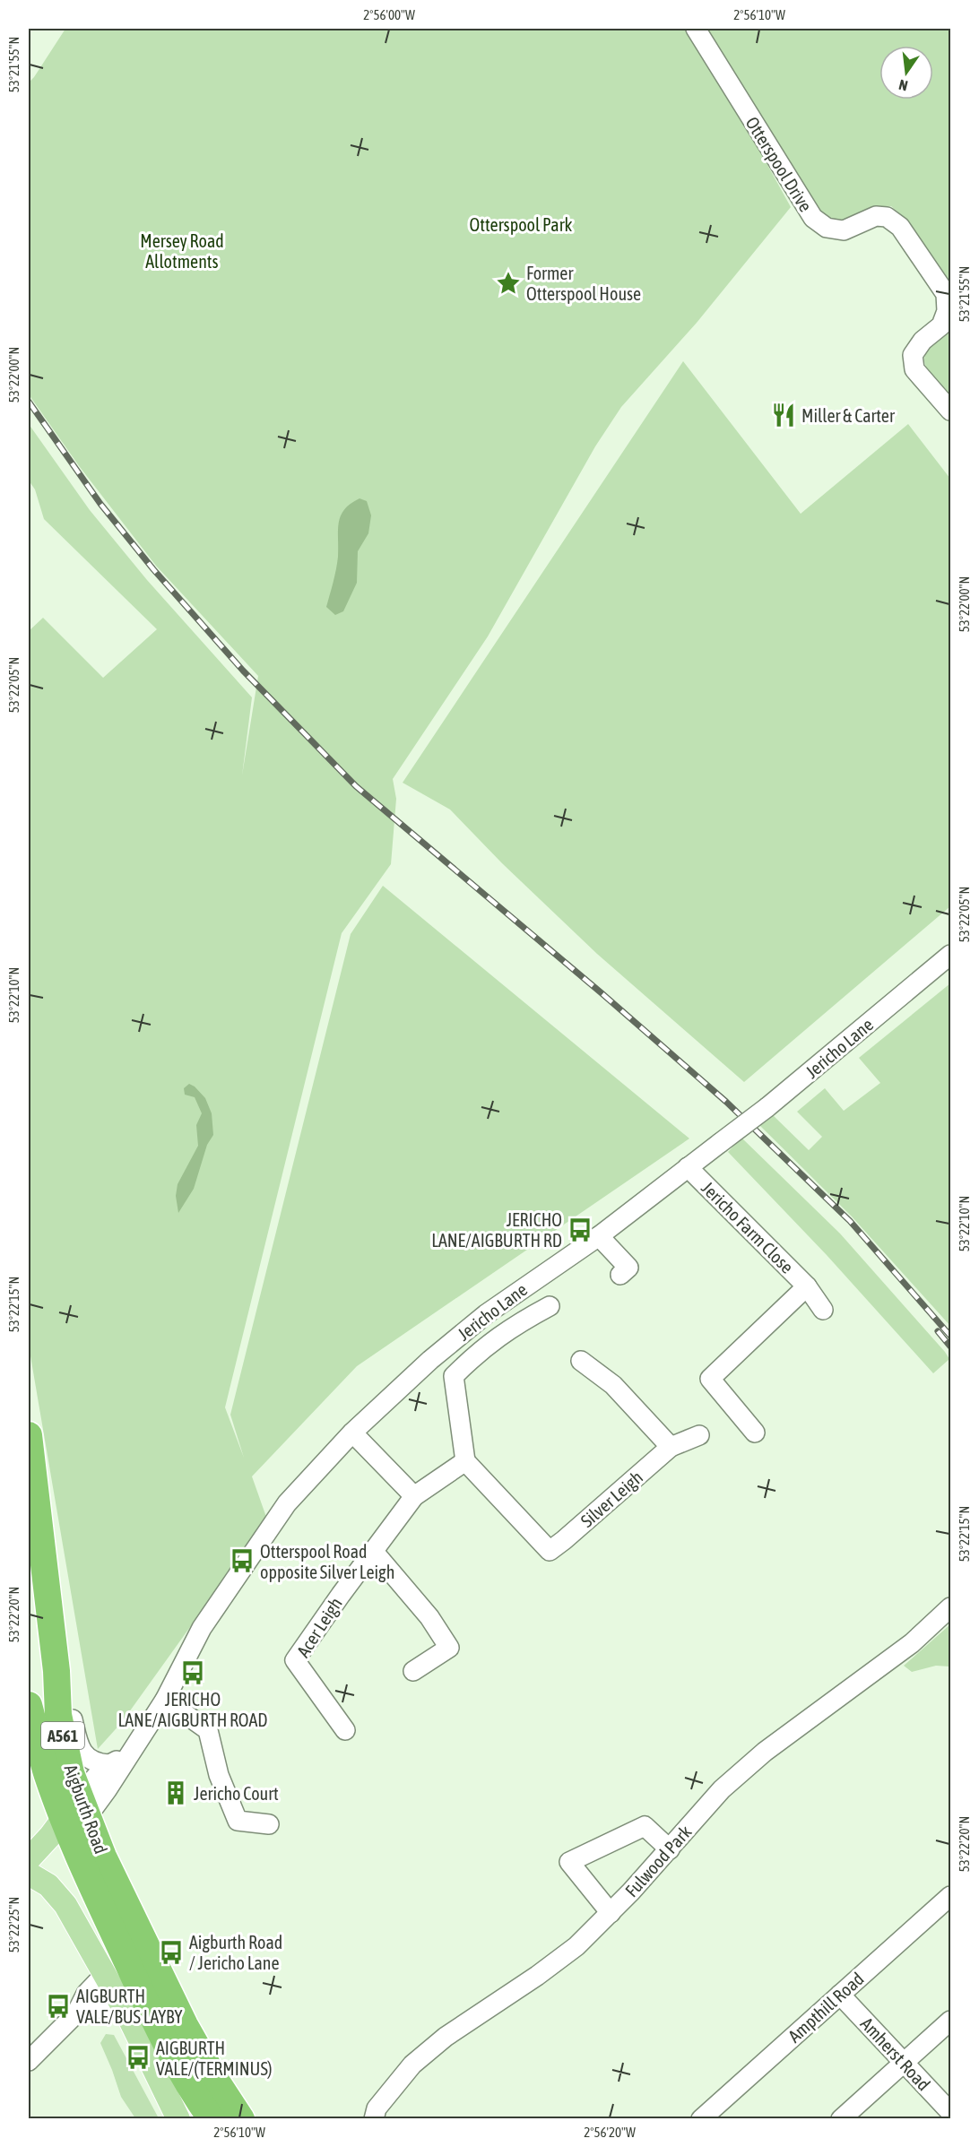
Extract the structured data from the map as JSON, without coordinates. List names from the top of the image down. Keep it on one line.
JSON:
{"streets":{"highway":["A561","Aigburth Road"],"street":["Otterspool Drive","Jericho Lane","Jericho Farm Close","Silver Leigh","Acer Leigh","Fulwood Park","Ampthill Road","Amherst Road"]},"crossings":[["Jericho Lane","Jericho Farm Close"],["Jericho Lane","Aigburth Road"],["Ampthill Road","Amherst Road"]],"parks":["Otterspool Park","Mersey Road Allotments"],"places":{"place":["Former Otterspool House"],"restaurant":["Miller & Carter"],"bus stop":["JERICHO LANE/AIGBURTH RD","Otterspool Road opposite Silver Leigh","JERICHO LANE/AIGBURTH ROAD","Aigburth Road / Jericho Lane","AIGBURTH VALE/BUS LAYBY","AIGBURTH VALE/(TERMINUS)"],"building":["Jericho Court"]},"north":"bottom","coordinates":["2°56'00\"W","2°56'10\"W","53°21'55\"N","53°22'00\"N","53°22'05\"N","53°22'10\"N","53°22'15\"N","53°22'20\"N","53°22'25\"N","2°56'20\"W"]}
